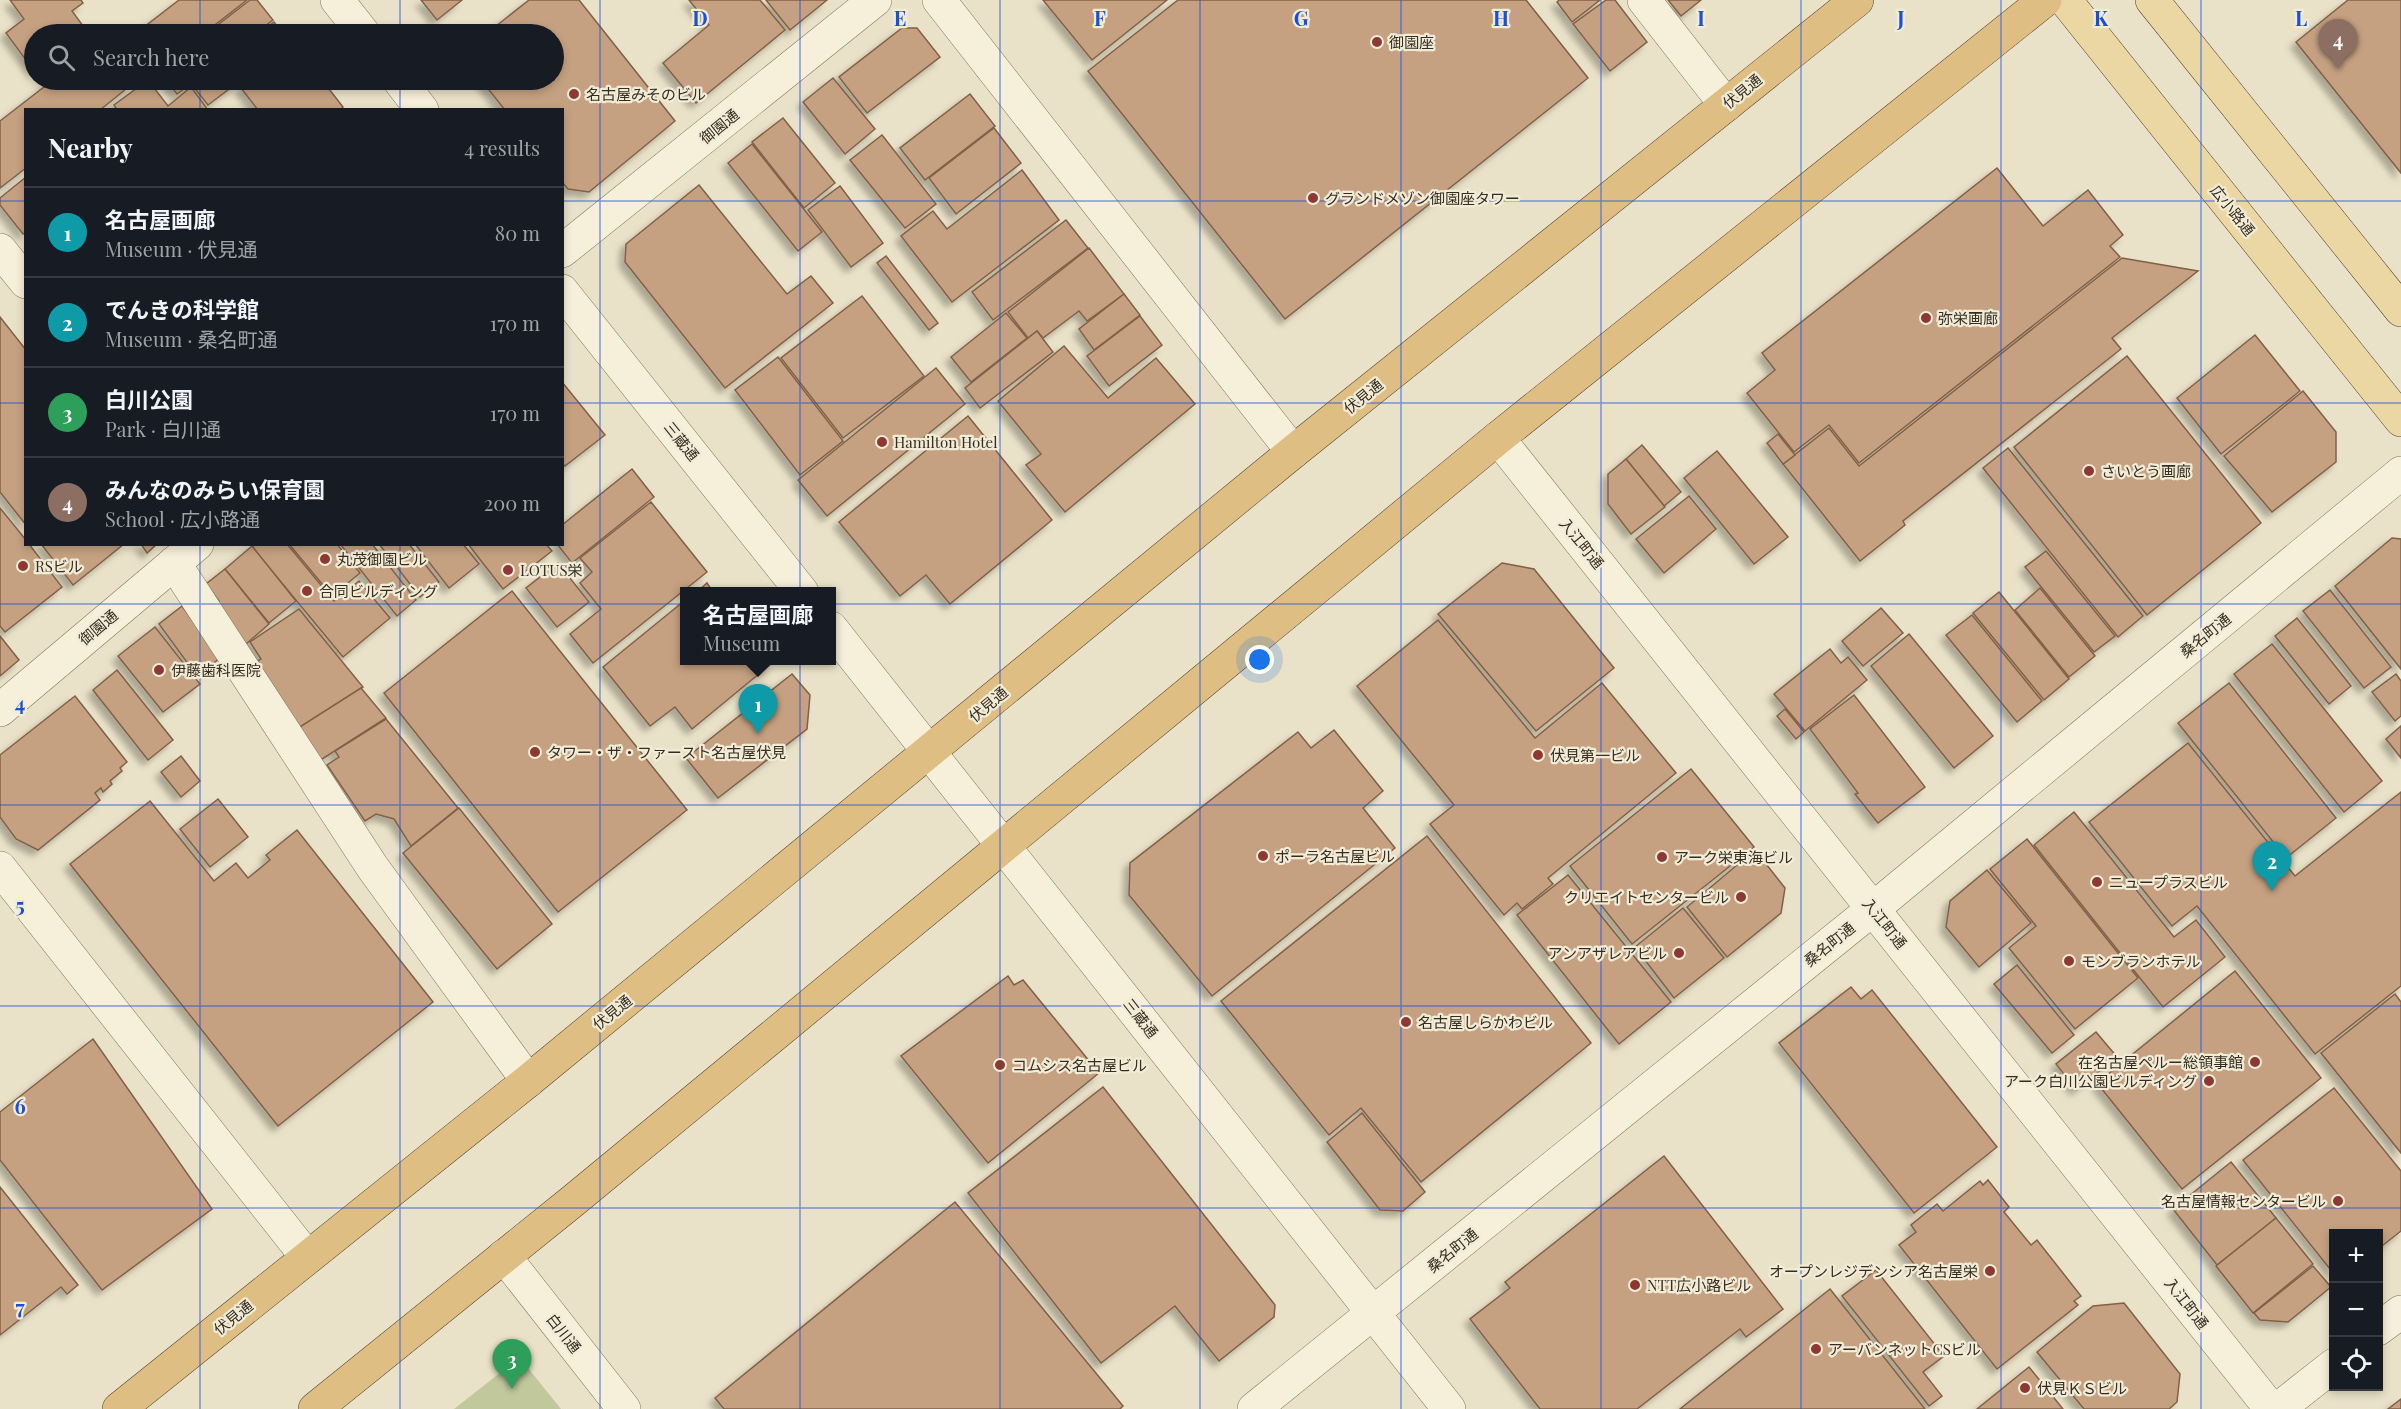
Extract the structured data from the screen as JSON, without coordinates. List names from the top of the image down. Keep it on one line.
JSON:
{"streets":{"highway":["伏見通"],"main road":["広小路通"],"street":["御園通","三蔵通","入江町通","桑名町通","白川通"]},"crossings":[["伏見通","三蔵通"],["三蔵通","桑名町通"],["入江町通","桑名町通"]],"places":["御園座","名古屋みそのビル","グランドメゾン御園座タワー","弥栄画廊","Hamilton Hotel","さいとう画廊","丸茂御園ビル","RSビル","LOTUS栄","合同ビルディング","伊藤歯科医院","タワー・ザ・ファースト名古屋伏見","伏見第一ビル","ポーラ名古屋ビル","アーク栄東海ビル","ニュープラスビル","クリエイトセンタービル","アンアザレアビル","モンブランホテル","名古屋しらかわビル","在名古屋ペルー総領事館","コムシス名古屋ビル","アーク白川公園ビルディング","名古屋情報センタービル","オープンレジデンシア名古屋栄","NTT広小路ビル","アーバンネットCSビル","伏見ＫＳビル"],"page":{"pins":["4","1","2","3"],"search":"Search here","heading":["Nearby","4 results"],"list":[{"mark":"1","name":"名古屋画廊","note":"Museum · 伏見通","value":"80 m"},{"mark":"2","name":"でんきの科学館","note":"Museum · 桑名町通","value":"170 m"},{"mark":"3","name":"白川公園","note":"Park · 白川通","value":"170 m"},{"mark":"4","name":"みんなのみらい保育園","note":"School · 広小路通","value":"200 m"}],"popup":["名古屋画廊","Museum"],"map_buttons":["+","−"]},"grid":{"columns":["D","E","F","G","H","I","J","K","L"],"rows":["4","5","6","7"]}}
